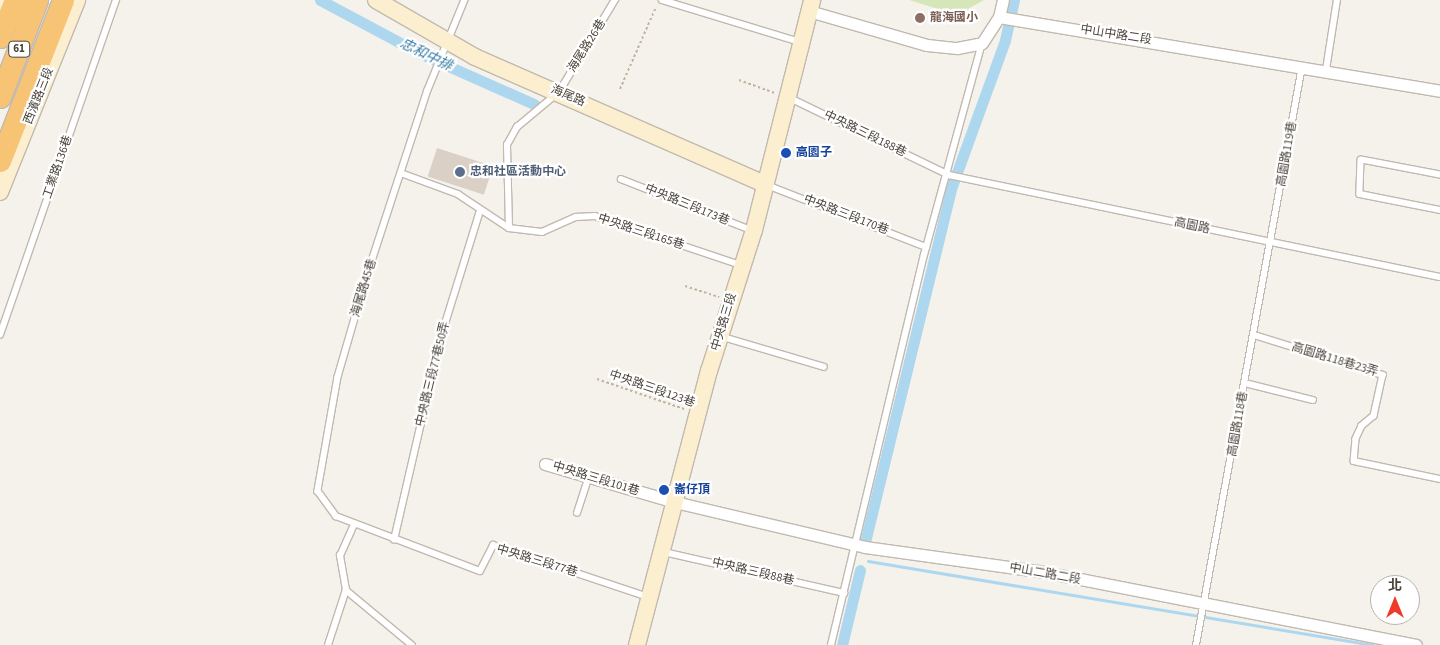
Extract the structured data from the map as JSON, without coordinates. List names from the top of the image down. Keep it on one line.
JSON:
{"streets":{"highway":["61"],"street":["中山中路二段","西濱路三段","海尾路","中央路三段","中央路三段101巷","中山二路二段"],"lane":["海尾路26巷","中央路三段188巷","高園路119巷","工業路136巷","中央路三段173巷","中央路三段170巷","高園路","中央路三段165巷","海尾路45巷","高園路118巷23弄","中央路三段77巷50弄","高園路118巷","中央路三段77巷","中央路三段88巷"],"path":["中央路三段123巷"]},"crossings":[["中山中路二段","高園路119巷"],["海尾路26巷","海尾路"],["海尾路26巷","中央路三段165巷"],["海尾路","中央路三段170巷"],["海尾路","海尾路45巷"],["海尾路","中央路三段"],["中央路三段188巷","高園路"],["中央路三段188巷","中央路三段"],["高園路119巷","高園路"],["高園路119巷","高園路118巷"],["中央路三段173巷","中央路三段"],["中央路三段170巷","中央路三段"],["高園路","高園路118巷"],["中央路三段165巷","中央路三段"],["海尾路45巷","中央路三段77巷"],["中央路三段","中央路三段123巷"],["中央路三段","中央路三段101巷"],["中央路三段","中央路三段77巷"],["中央路三段","中央路三段88巷"],["中央路三段","中山二路二段"],["高園路118巷23弄","高園路118巷"],["中央路三段77巷50弄","中央路三段77巷"],["高園路118巷","中山二路二段"],["中央路三段101巷","中山二路二段"]],"water":["忠和中排"],"places":["龍海國小","高園子","忠和社區活動中心","崙仔頂"],"north":"top"}
